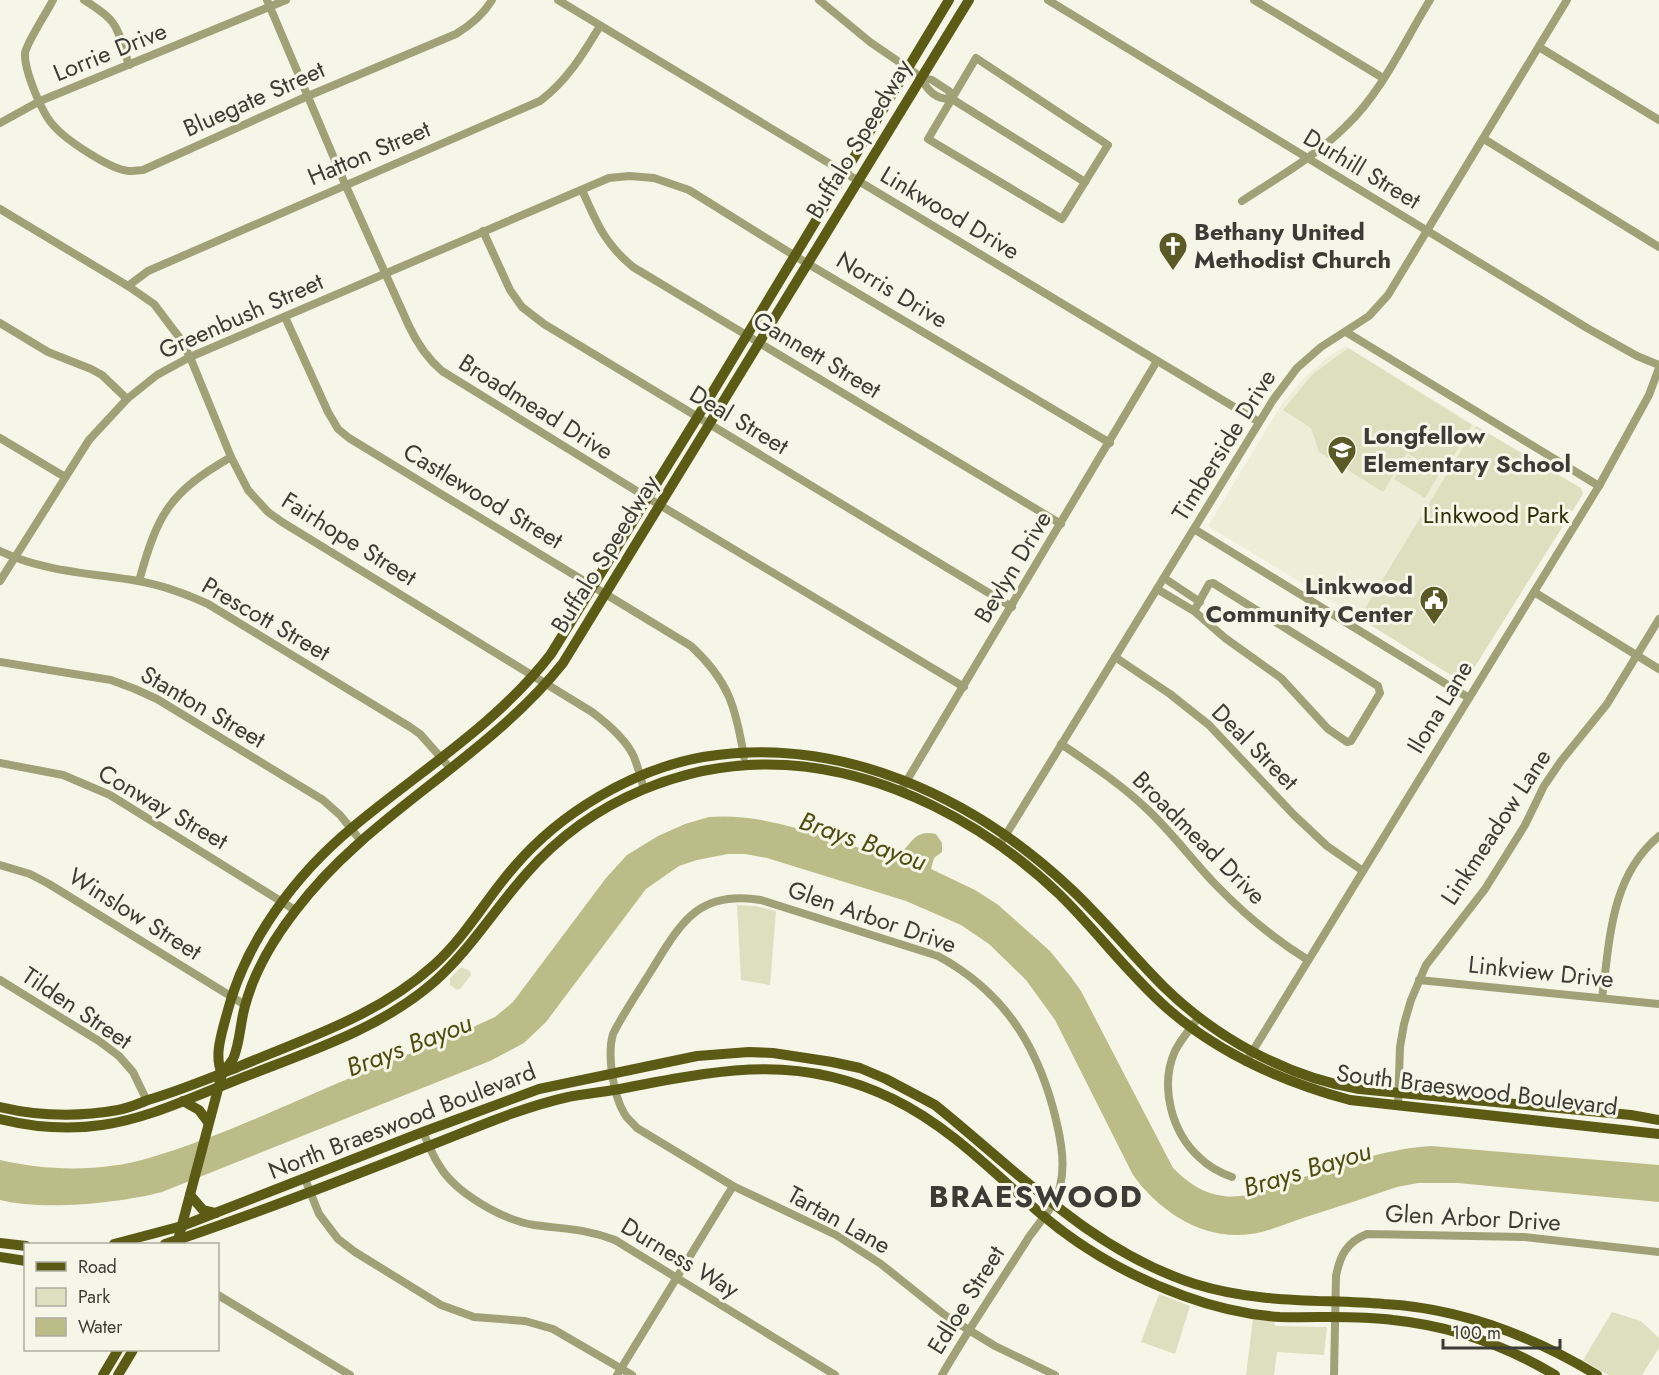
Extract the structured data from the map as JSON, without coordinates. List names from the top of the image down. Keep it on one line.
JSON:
{"streets":{"main road":["Buffalo Speedway","South Braeswood Boulevard","North Braeswood Boulevard"],"street":["Lorrie Drive","Bluegate Street","Hatton Street","Durhill Street","Linkwood Drive","Norris Drive","Greenbush Street","Gannett Street","Broadmead Drive","Deal Street","Timberside Drive","Castlewood Street","Fairhope Street","Bevlyn Drive","Prescott Street","Stanton Street","Ilona Lane","Conway Street","Linkmeadow Lane","Winslow Street","Glen Arbor Drive","Linkview Drive","Tilden Street","Tartan Lane","Durness Way","Edloe Street"]},"crossings":[["Lorrie Drive","Bluegate Street"],["Lorrie Drive","Broadmead Drive"],["Bluegate Street","Broadmead Drive"],["Buffalo Speedway","Linkwood Drive"],["Buffalo Speedway","Norris Drive"],["Buffalo Speedway","Gannett Street"],["Buffalo Speedway","Broadmead Drive"],["Buffalo Speedway","Deal Street"],["Buffalo Speedway","Castlewood Street"],["Buffalo Speedway","Fairhope Street"],["Buffalo Speedway","Prescott Street"],["Buffalo Speedway","Stanton Street"],["Buffalo Speedway","Conway Street"],["Buffalo Speedway","Winslow Street"],["Buffalo Speedway","South Braeswood Boulevard"],["Buffalo Speedway","North Braeswood Boulevard"],["Hatton Street","Linkwood Drive"],["Hatton Street","Broadmead Drive"],["Hatton Street","Fairhope Street"],["Durhill Street","Timberside Drive"],["Durhill Street","Ilona Lane"],["Linkwood Drive","Timberside Drive"],["Linkwood Drive","Bevlyn Drive"],["Norris Drive","Greenbush Street"],["Norris Drive","Gannett Street"],["Norris Drive","Bevlyn Drive"],["Greenbush Street","Gannett Street"],["Greenbush Street","Broadmead Drive"],["Greenbush Street","Deal Street"],["Greenbush Street","Castlewood Street"],["Greenbush Street","Fairhope Street"],["Greenbush Street","Prescott Street"],["Gannett Street","Bevlyn Drive"],["Broadmead Drive","Timberside Drive"],["Broadmead Drive","Bevlyn Drive"],["Broadmead Drive","Ilona Lane"],["Deal Street","Timberside Drive"],["Deal Street","Bevlyn Drive"],["Deal Street","Ilona Lane"],["Timberside Drive","South Braeswood Boulevard"],["Castlewood Street","South Braeswood Boulevard"],["Fairhope Street","South Braeswood Boulevard"],["Bevlyn Drive","South Braeswood Boulevard"],["Ilona Lane","South Braeswood Boulevard"],["Linkmeadow Lane","Linkview Drive"],["Linkmeadow Lane","South Braeswood Boulevard"],["Glen Arbor Drive","North Braeswood Boulevard"],["Glen Arbor Drive","Tartan Lane"],["Glen Arbor Drive","Edloe Street"],["Tilden Street","South Braeswood Boulevard"],["North Braeswood Boulevard","Tartan Lane"],["North Braeswood Boulevard","Durness Way"],["North Braeswood Boulevard","Edloe Street"],["Tartan Lane","Edloe Street"]],"districts":["BRAESWOOD"],"water":["Brays Bayou"],"parks":["Linkwood Park"],"places":{"church":["Bethany United Methodist Church"],"school or university":["Longfellow Elementary School"],"public building":["Linkwood Community Center"]},"legend":["Road","Park","Water"],"scale_bar":"100 m"}
